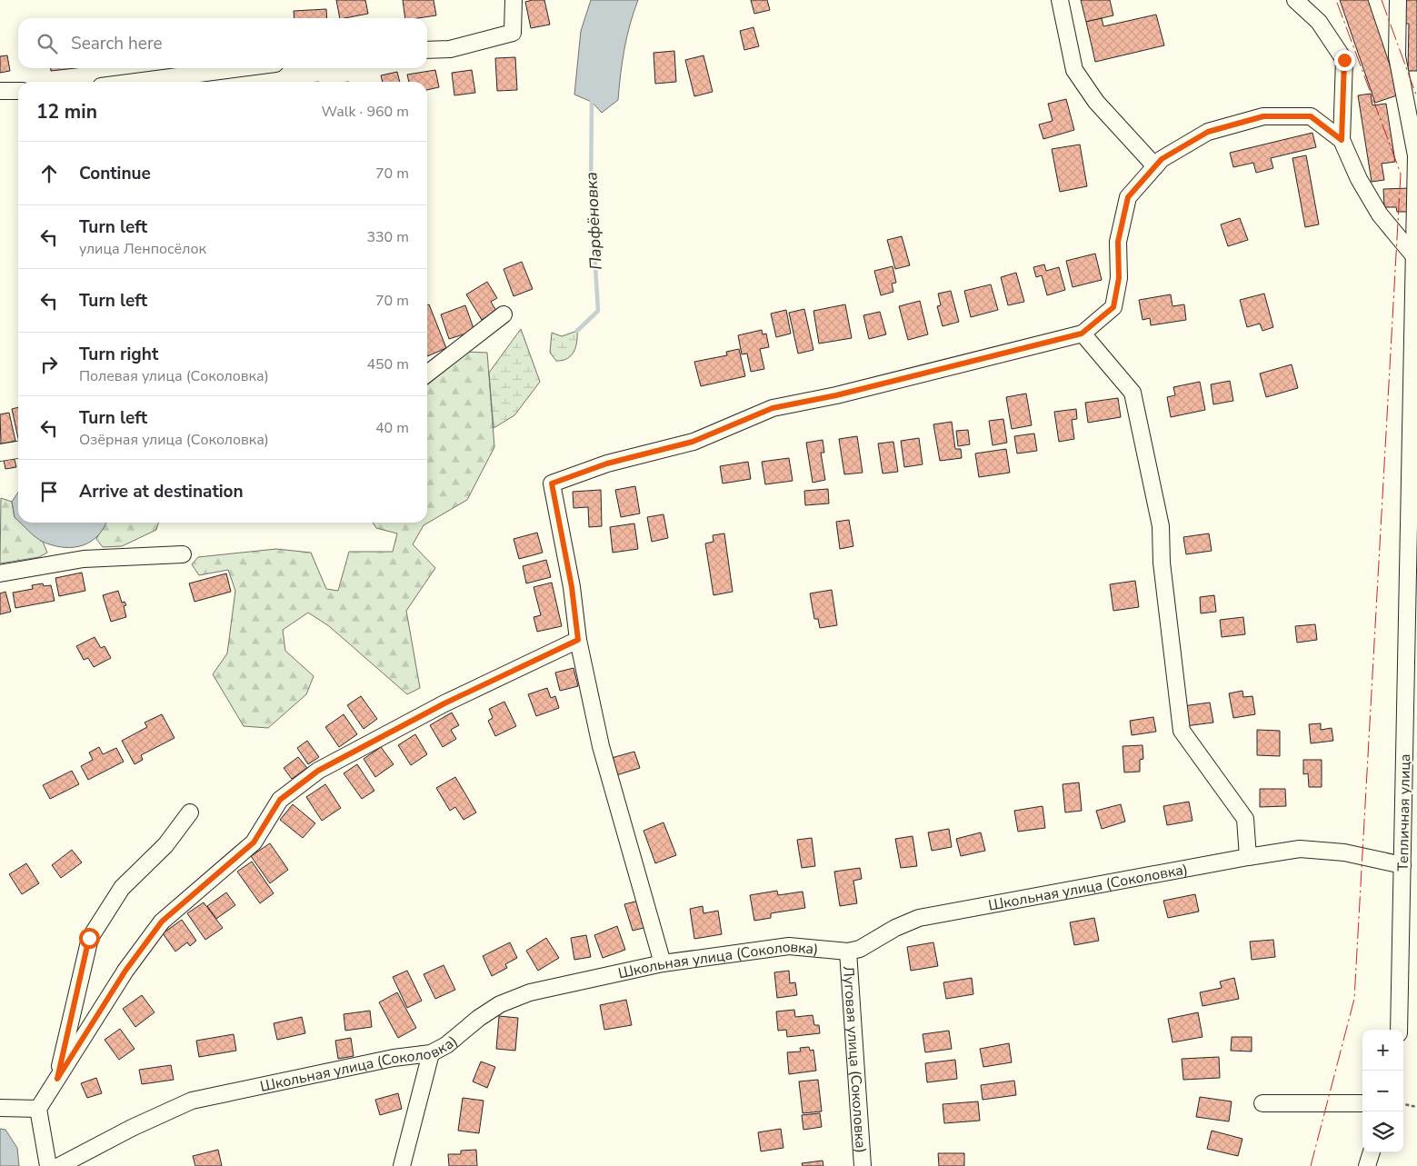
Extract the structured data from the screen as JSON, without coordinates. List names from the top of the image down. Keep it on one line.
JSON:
{"streets":{"street":["Тепличная улица","Школьная улица (Соколовка)","Луговая улица (Соколовка)"]},"crossings":[["Тепличная улица","Школьная улица (Соколовка)"],["Школьная улица (Соколовка)","Луговая улица (Соколовка)"]],"water":["Парфёновка"],"page":{"search":"Search here","heading":["12 min","Walk · 960 m"],"list":[["Continue","70 m"],["Turn left","улица Ленпосёлок","330 m"],["Turn left","70 m"],["Turn right","Полевая улица (Соколовка)","450 m"],["Turn left","Озёрная улица (Соколовка)","40 m"],"Arrive at destination"],"map_buttons":["+","−"]}}
